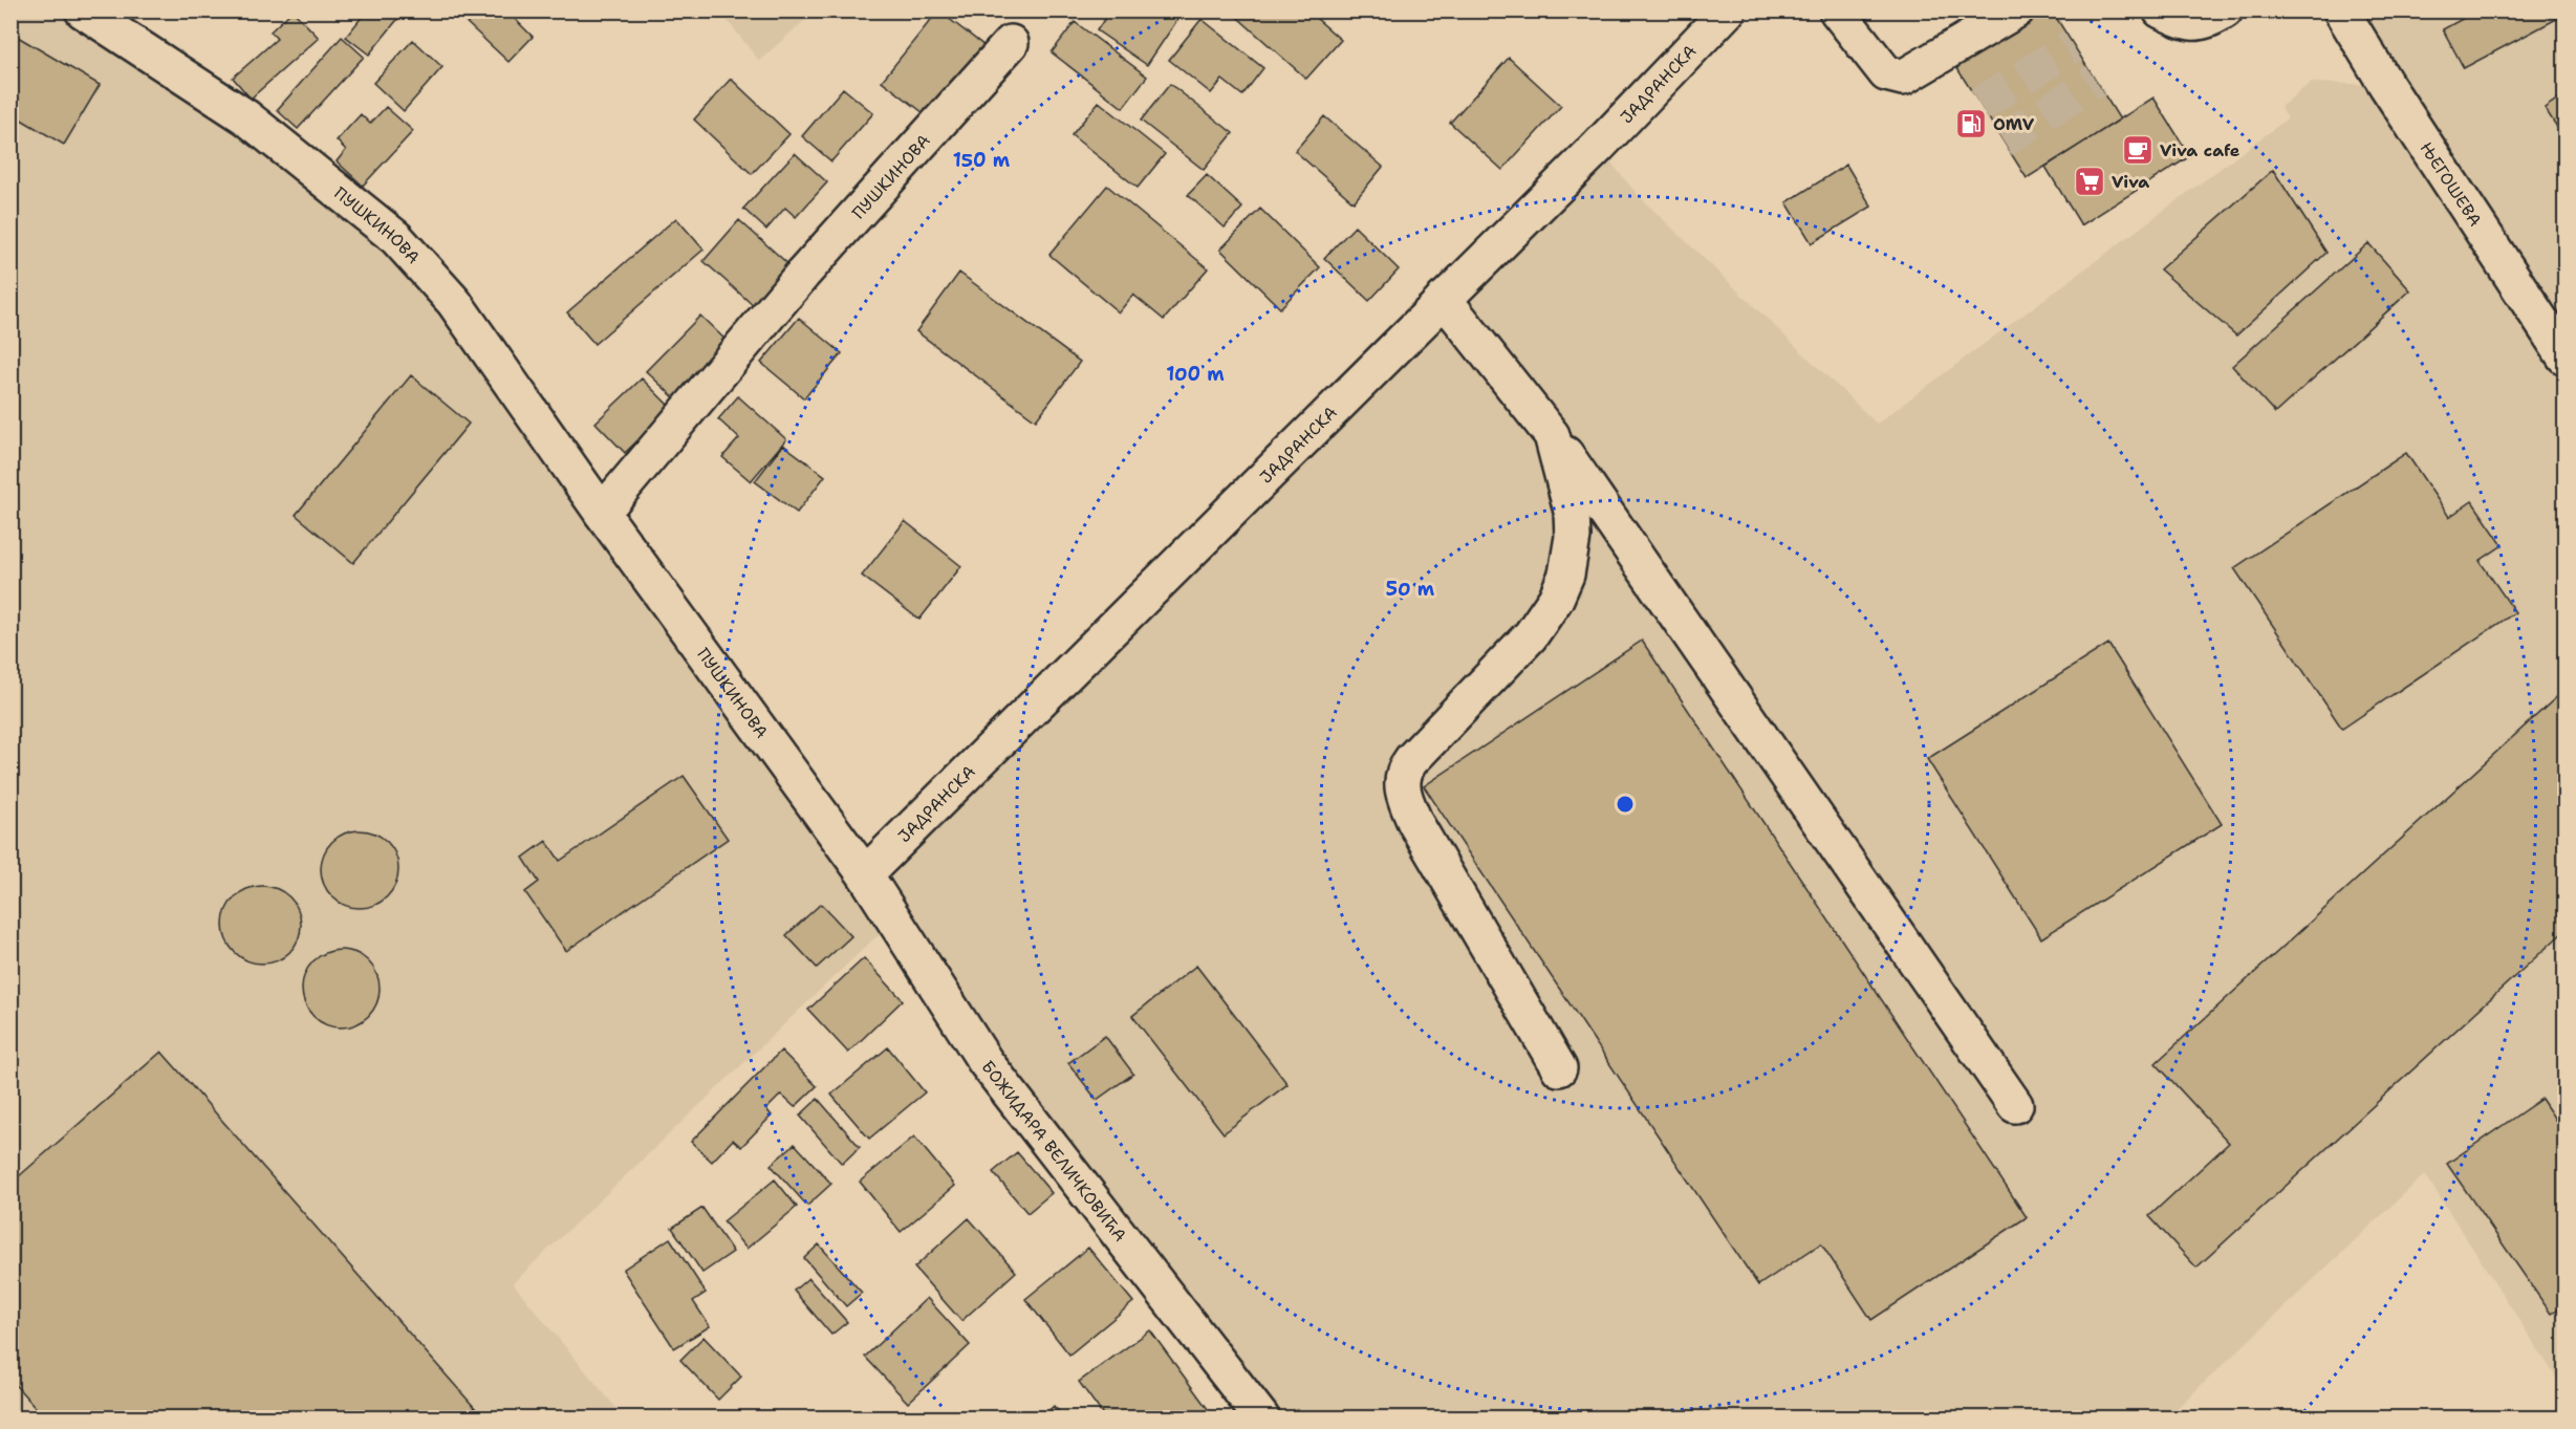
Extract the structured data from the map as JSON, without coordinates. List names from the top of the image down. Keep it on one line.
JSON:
{"streets":{"street":["ЈАДРАНСКА","ПУШКИНОВА","ЊЕГОШЕВА","БОЖИДАРА ВЕЛИЧКОВИЋА"]},"crossings":[["ЈАДРАНСКА","ПУШКИНОВА"],["ЈАДРАНСКА","БОЖИДАРА ВЕЛИЧКОВИЋА"],["ПУШКИНОВА","БОЖИДАРА ВЕЛИЧКОВИЋА"]],"places":{"fuel station":["OMV"],"cafe":["Viva cafe"],"supermarket":["Viva"]},"rings":["150 m","100 m","50 m"]}
